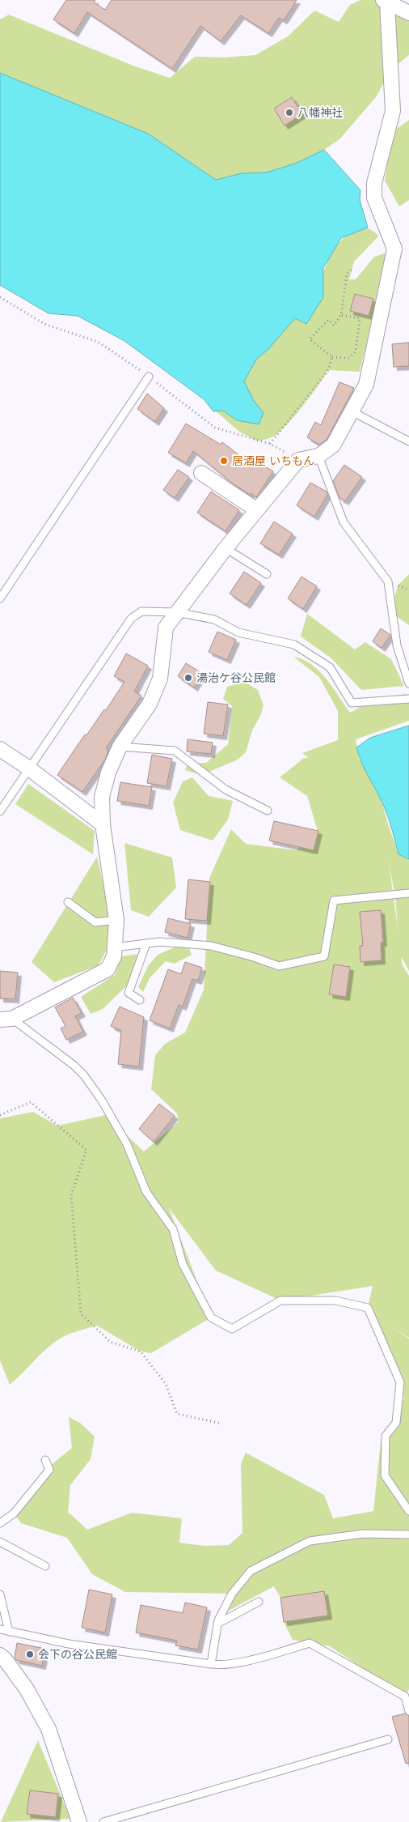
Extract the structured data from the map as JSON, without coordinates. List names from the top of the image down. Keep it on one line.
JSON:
{"places":["八幡神社","居酒屋 いちもん","湯治ケ谷公民館","会下の谷公民館"]}
